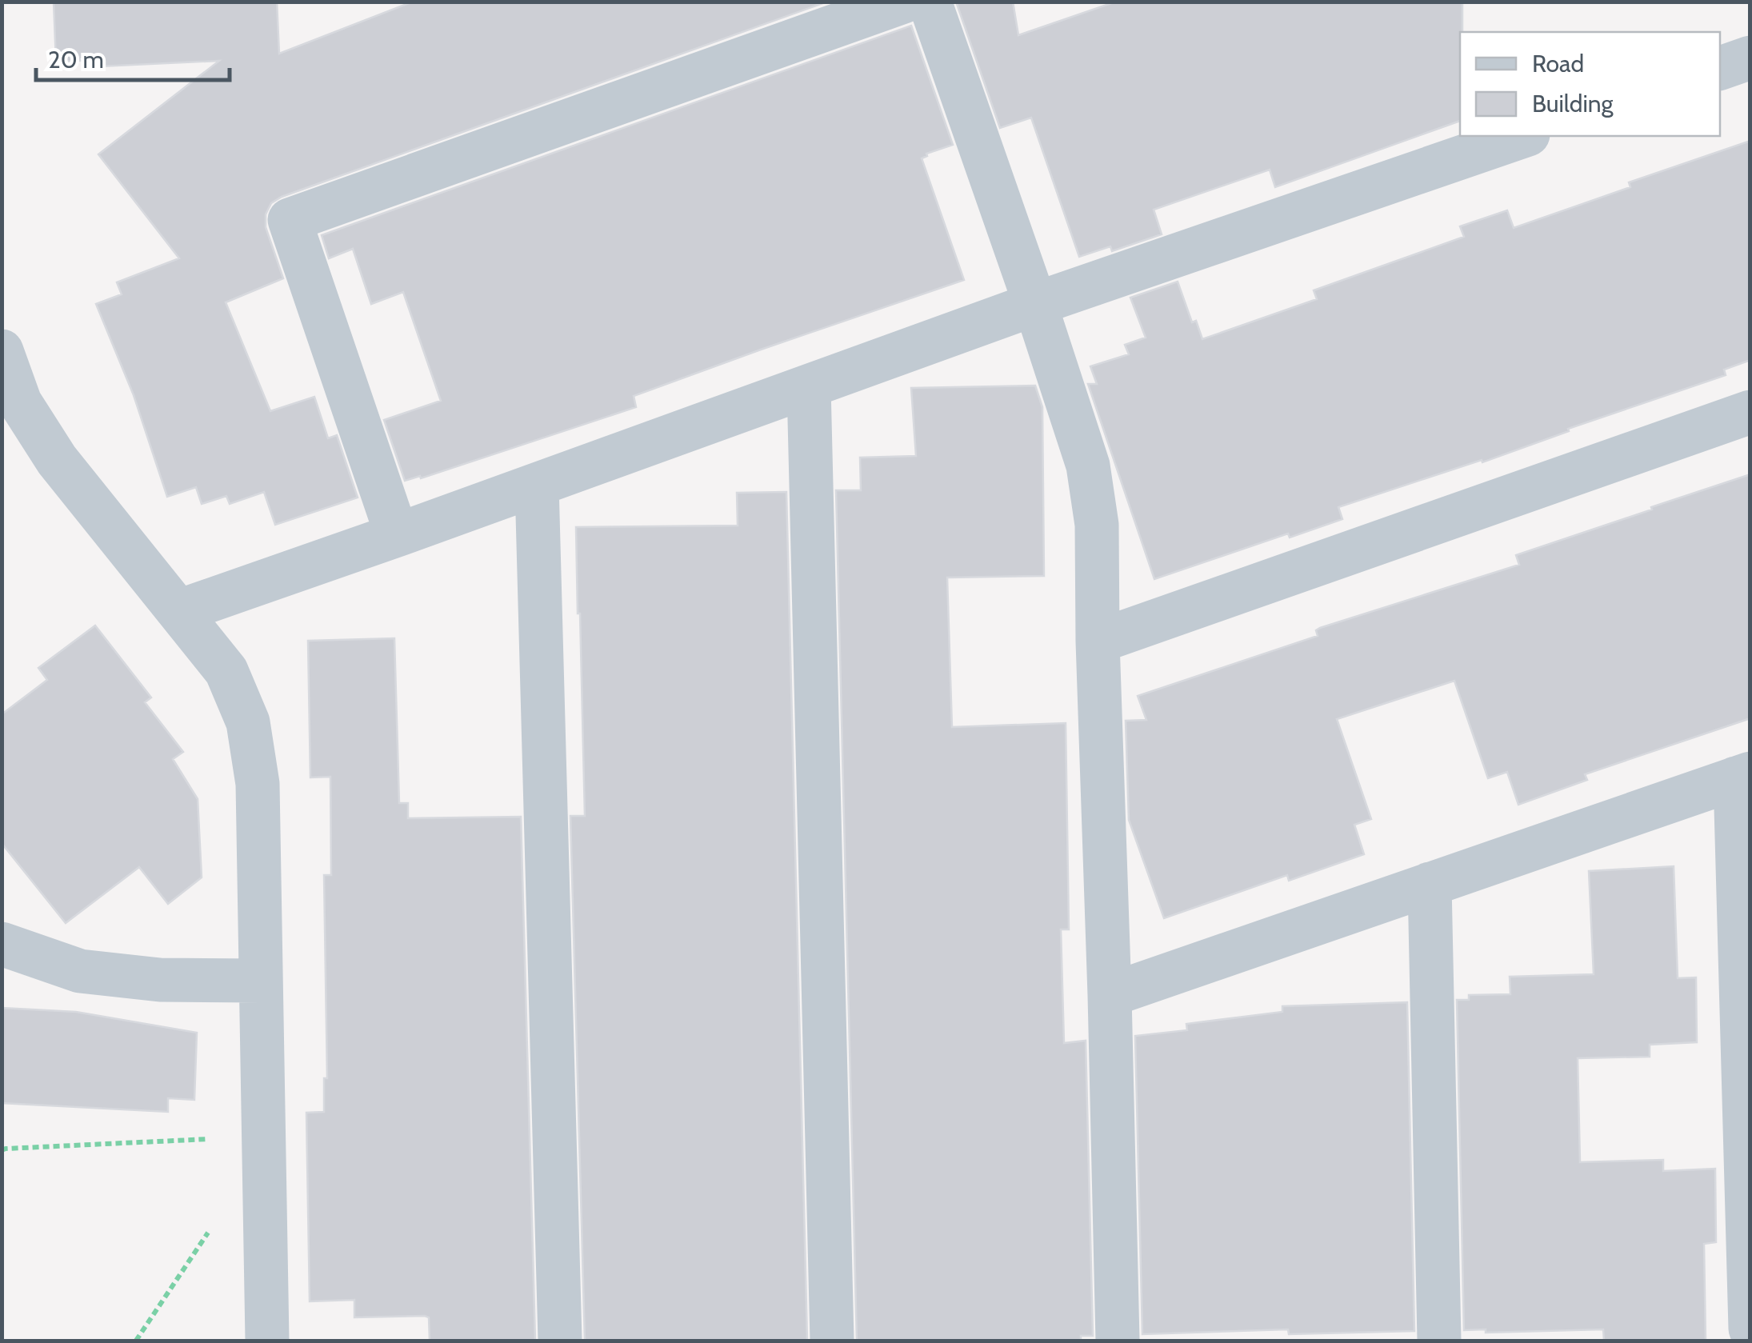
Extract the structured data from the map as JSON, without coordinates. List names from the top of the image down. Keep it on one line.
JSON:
{"legend":["Road","Building"],"scale_bar":"20 m"}
